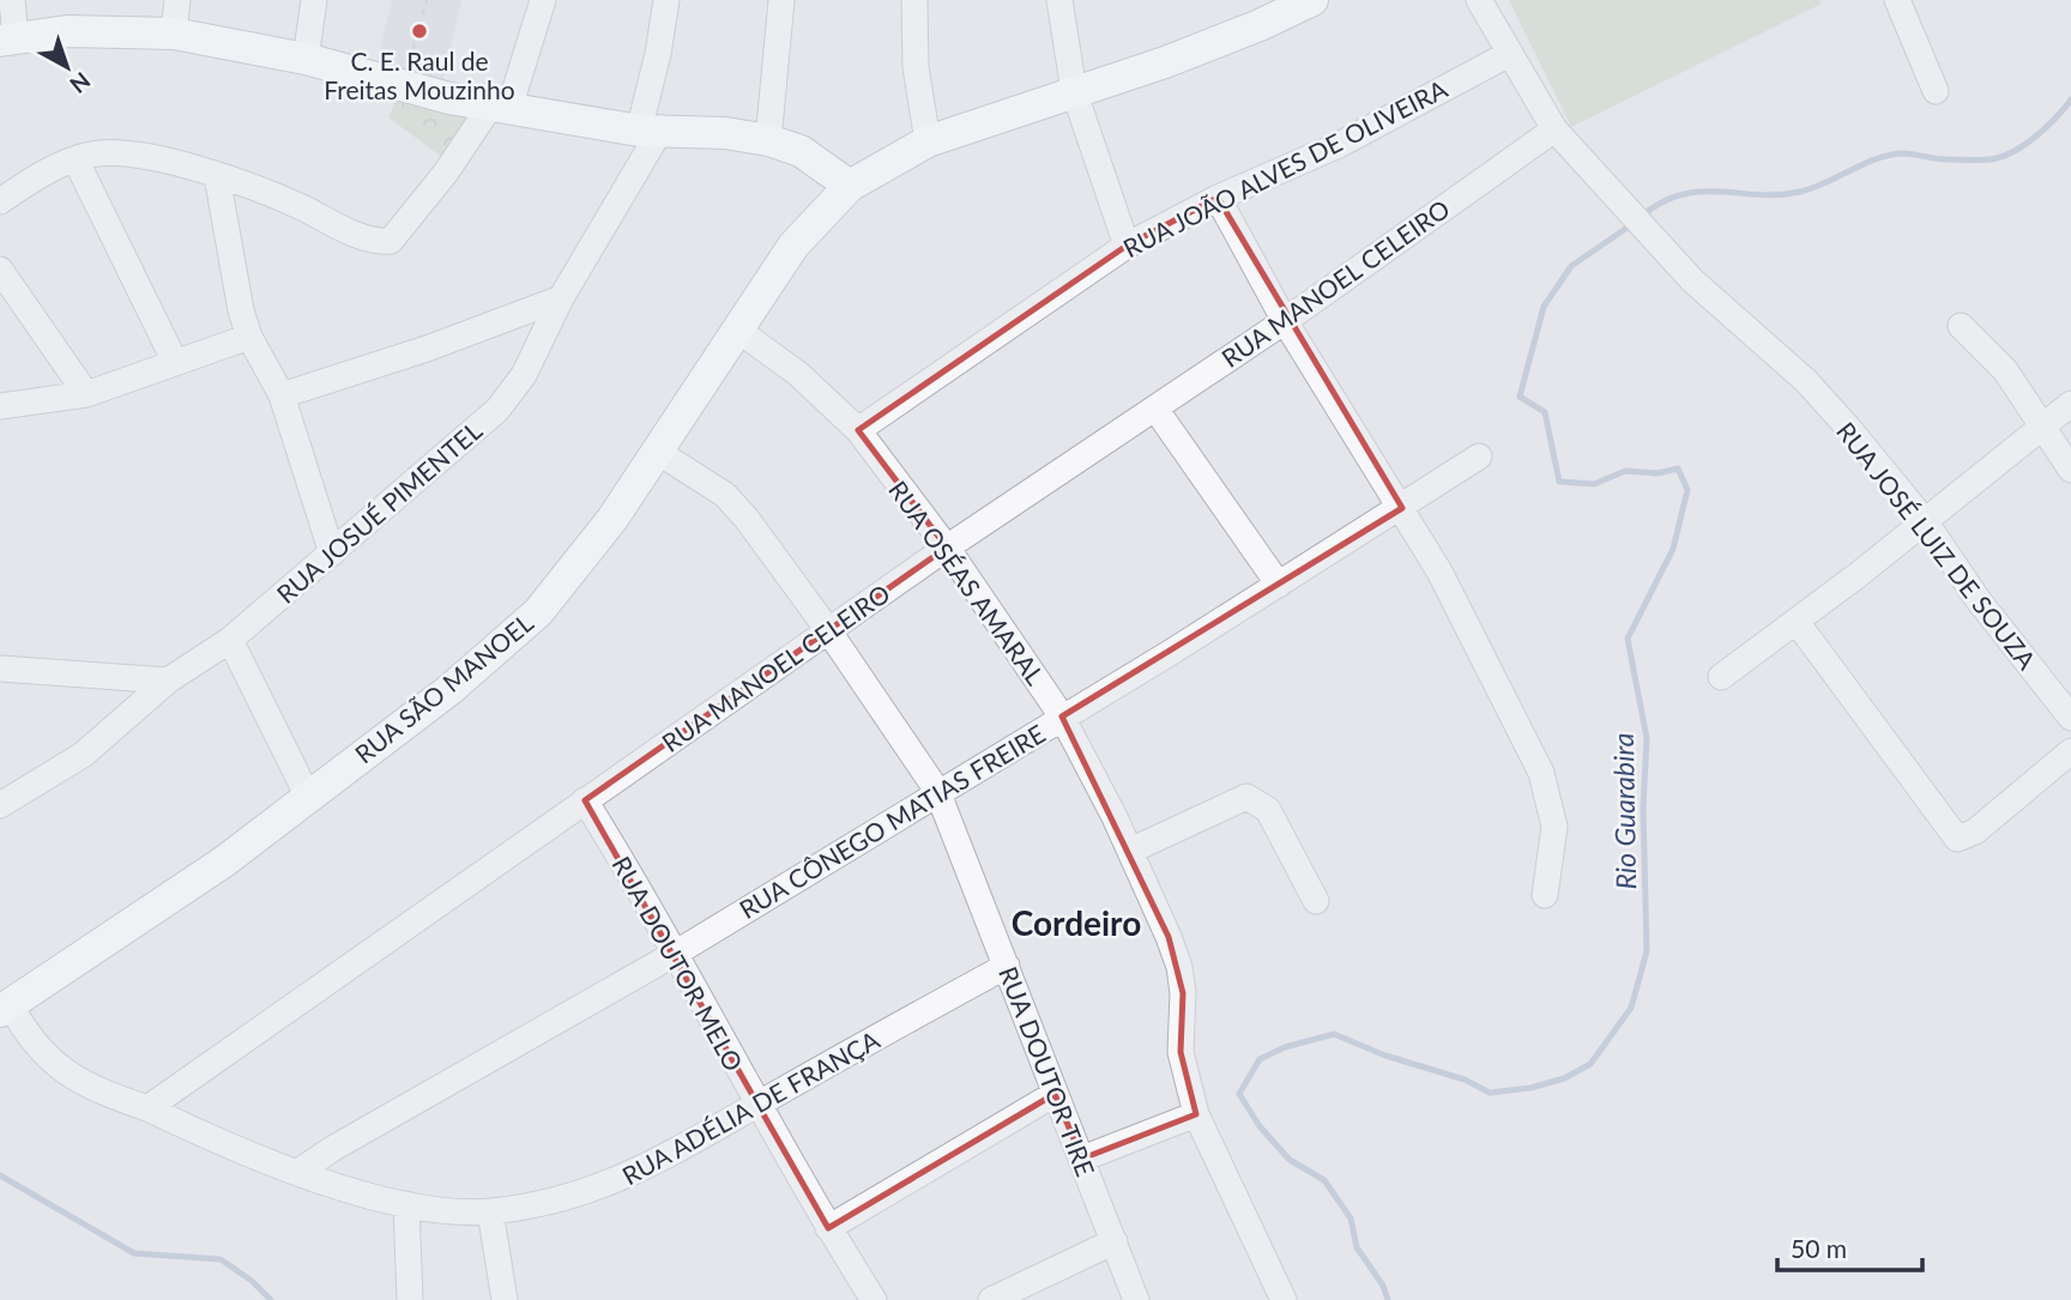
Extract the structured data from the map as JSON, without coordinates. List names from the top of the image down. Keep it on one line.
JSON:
{"streets":{"main road":["RUA SÃO MANOEL"],"street":["RUA JOÃO ALVES DE OLIVEIRA","RUA MANOEL CELEIRO","RUA JOSUÉ PIMENTEL","RUA JOSÉ LUIZ DE SOUZA","RUA OSÉAS AMARAL","RUA CÔNEGO MATIAS FREIRE","RUA DOUTOR MELO","RUA DOUTOR TIRE","RUA ADÉLIA DE FRANÇA"]},"crossings":[["RUA JOÃO ALVES DE OLIVEIRA","RUA JOSÉ LUIZ DE SOUZA"],["RUA JOÃO ALVES DE OLIVEIRA","RUA OSÉAS AMARAL"],["RUA MANOEL CELEIRO","RUA JOSÉ LUIZ DE SOUZA"],["RUA MANOEL CELEIRO","RUA OSÉAS AMARAL"],["RUA MANOEL CELEIRO","RUA DOUTOR MELO"],["RUA MANOEL CELEIRO","RUA DOUTOR TIRE"],["RUA MANOEL CELEIRO","RUA ADÉLIA DE FRANÇA"],["RUA OSÉAS AMARAL","RUA SÃO MANOEL"],["RUA OSÉAS AMARAL","RUA CÔNEGO MATIAS FREIRE"],["RUA SÃO MANOEL","RUA DOUTOR TIRE"],["RUA CÔNEGO MATIAS FREIRE","RUA DOUTOR MELO"],["RUA CÔNEGO MATIAS FREIRE","RUA DOUTOR TIRE"],["RUA CÔNEGO MATIAS FREIRE","RUA ADÉLIA DE FRANÇA"],["RUA DOUTOR MELO","RUA ADÉLIA DE FRANÇA"],["RUA DOUTOR TIRE","RUA ADÉLIA DE FRANÇA"]],"districts":["Cordeiro"],"water":["Rio Guarabira"],"places":["C. E. Raul de Freitas Mouzinho"],"scale_bar":"50 m","north":"bottom right"}
